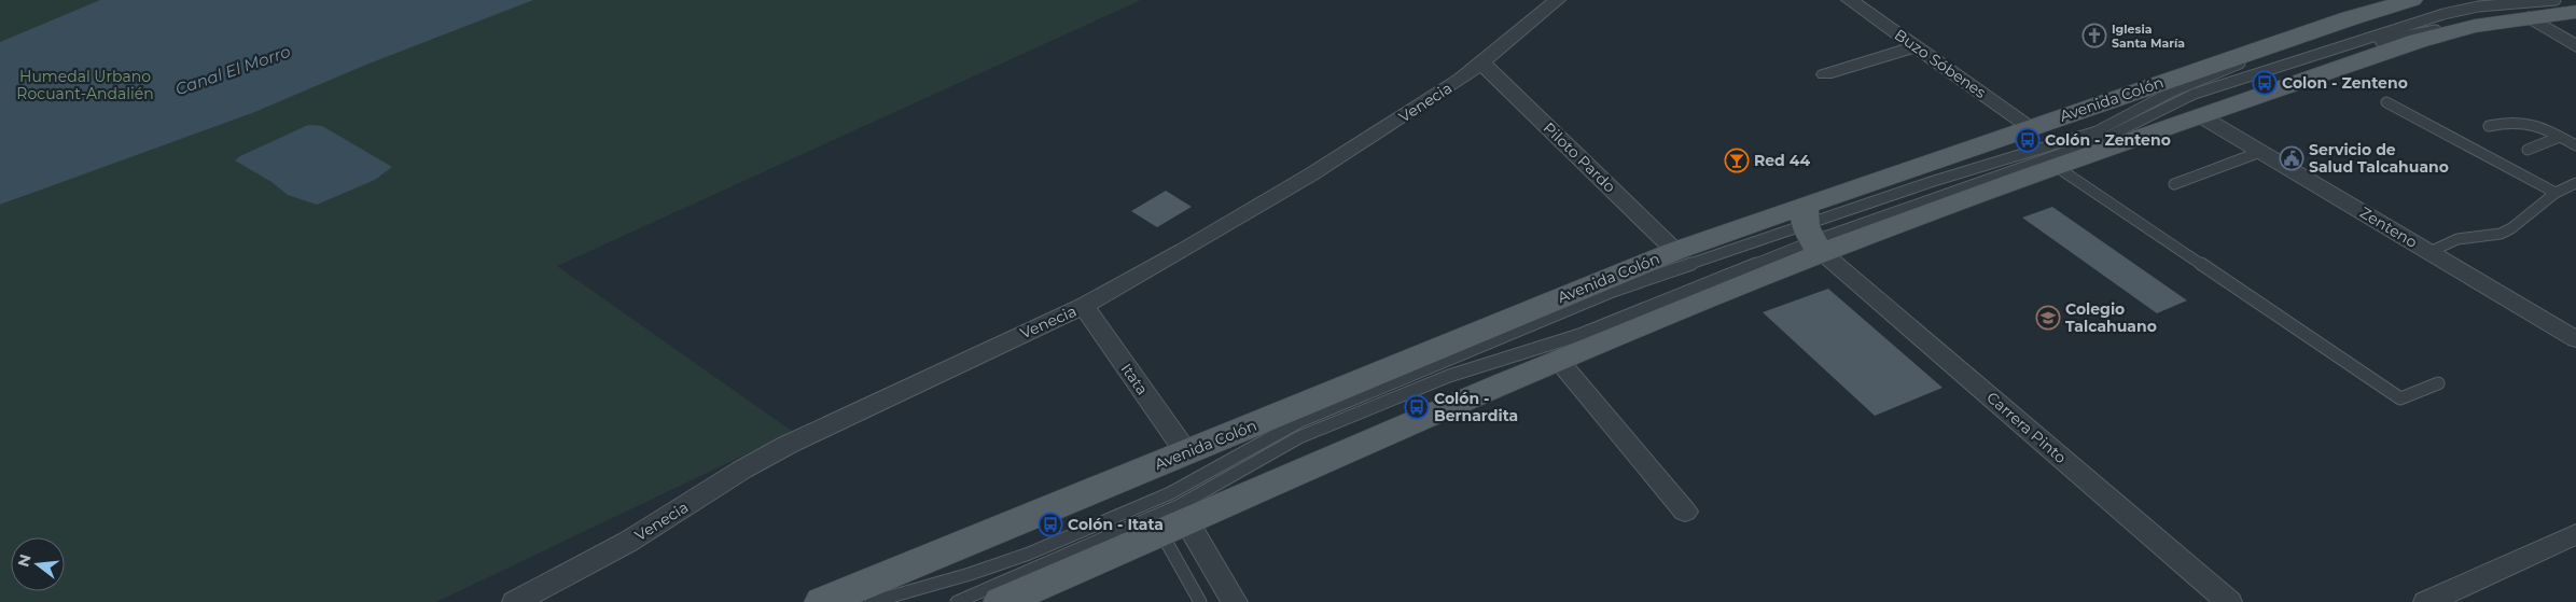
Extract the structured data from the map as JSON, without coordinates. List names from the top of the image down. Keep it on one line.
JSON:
{"streets":{"main road":["Avenida Colón"],"street":["Buzo Sóbenes","Venecia","Piloto Pardo","Zenteno","Itata","Carrera Pinto"]},"crossings":[["Buzo Sóbenes","Avenida Colón"],["Avenida Colón","Piloto Pardo"],["Avenida Colón","Zenteno"],["Avenida Colón","Itata"],["Avenida Colón","Carrera Pinto"],["Venecia","Piloto Pardo"],["Venecia","Itata"]],"water":["Canal El Morro"],"parks":["Humedal Urbano Rocuant-Andalién"],"places":{"church":["Iglesia Santa María"],"bus stop":["Colon - Zenteno","Colón - Zenteno","Colón - Bernardita","Colón - Itata"],"public building":["Servicio de Salud Talcahuano"],"bar":["Red 44"],"school or university":["Colegio Talcahuano"]},"north":"left"}
